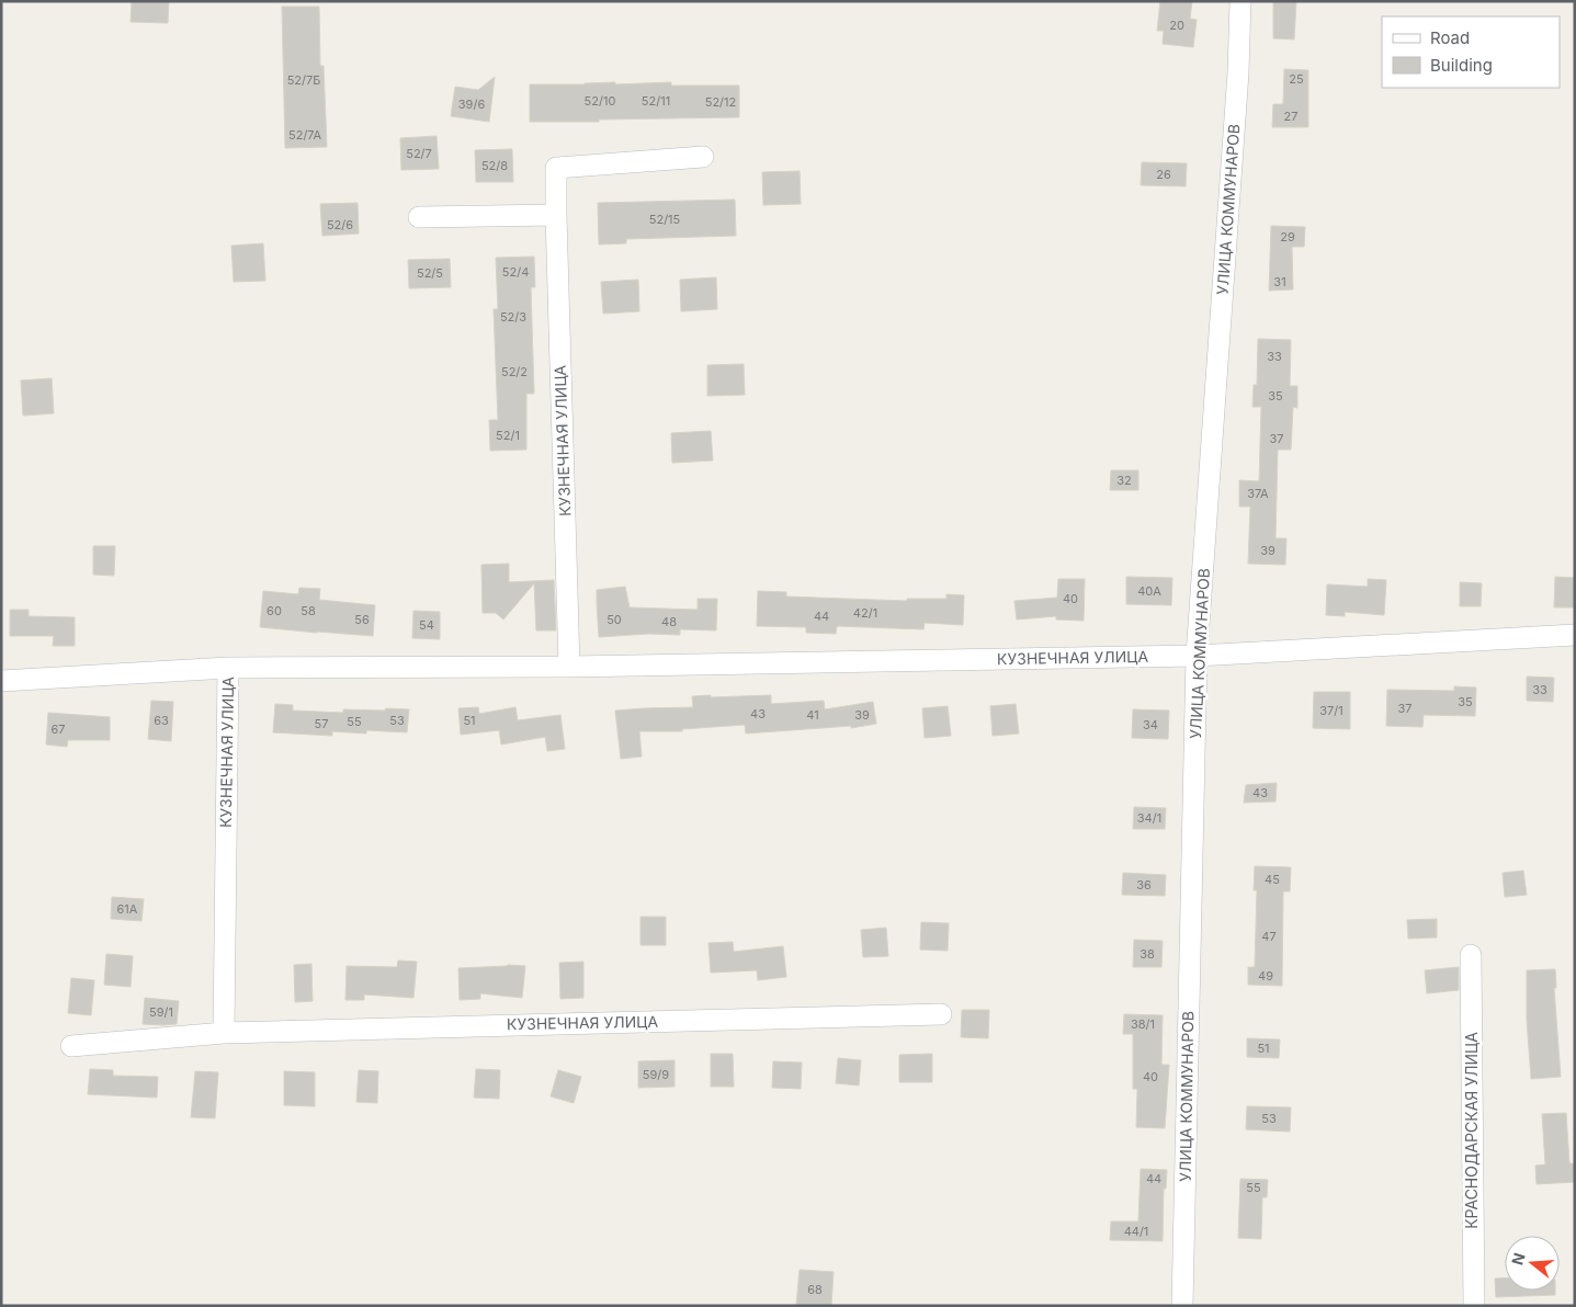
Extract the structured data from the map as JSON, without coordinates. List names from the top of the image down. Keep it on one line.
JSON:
{"streets":{"street":["УЛИЦА КОММУНАРОВ","КУЗНЕЧНАЯ УЛИЦА","КРАСНОДАРСКАЯ УЛИЦА"]},"crossings":[["УЛИЦА КОММУНАРОВ","КУЗНЕЧНАЯ УЛИЦА"]],"house_numbers":["20","25","52/7Б","52/10","52/11","52/12","39/6","27","52/7А","52/7","52/8","26","52/15","52/6","29","52/4","52/5","31","52/3","33","52/2","35","52/1","37","32","37А","39","40А","40","60","58","42/1","44","56","50","48","54","33","35","37","37/1","43","41","39","63","53","51","55","57","34","67","43","34/1","45","36","61А","47","38","49","59/1","38/1","51","59/9","40","53","44","55","44/1","68"],"legend":["Road","Building"],"north":"left"}
